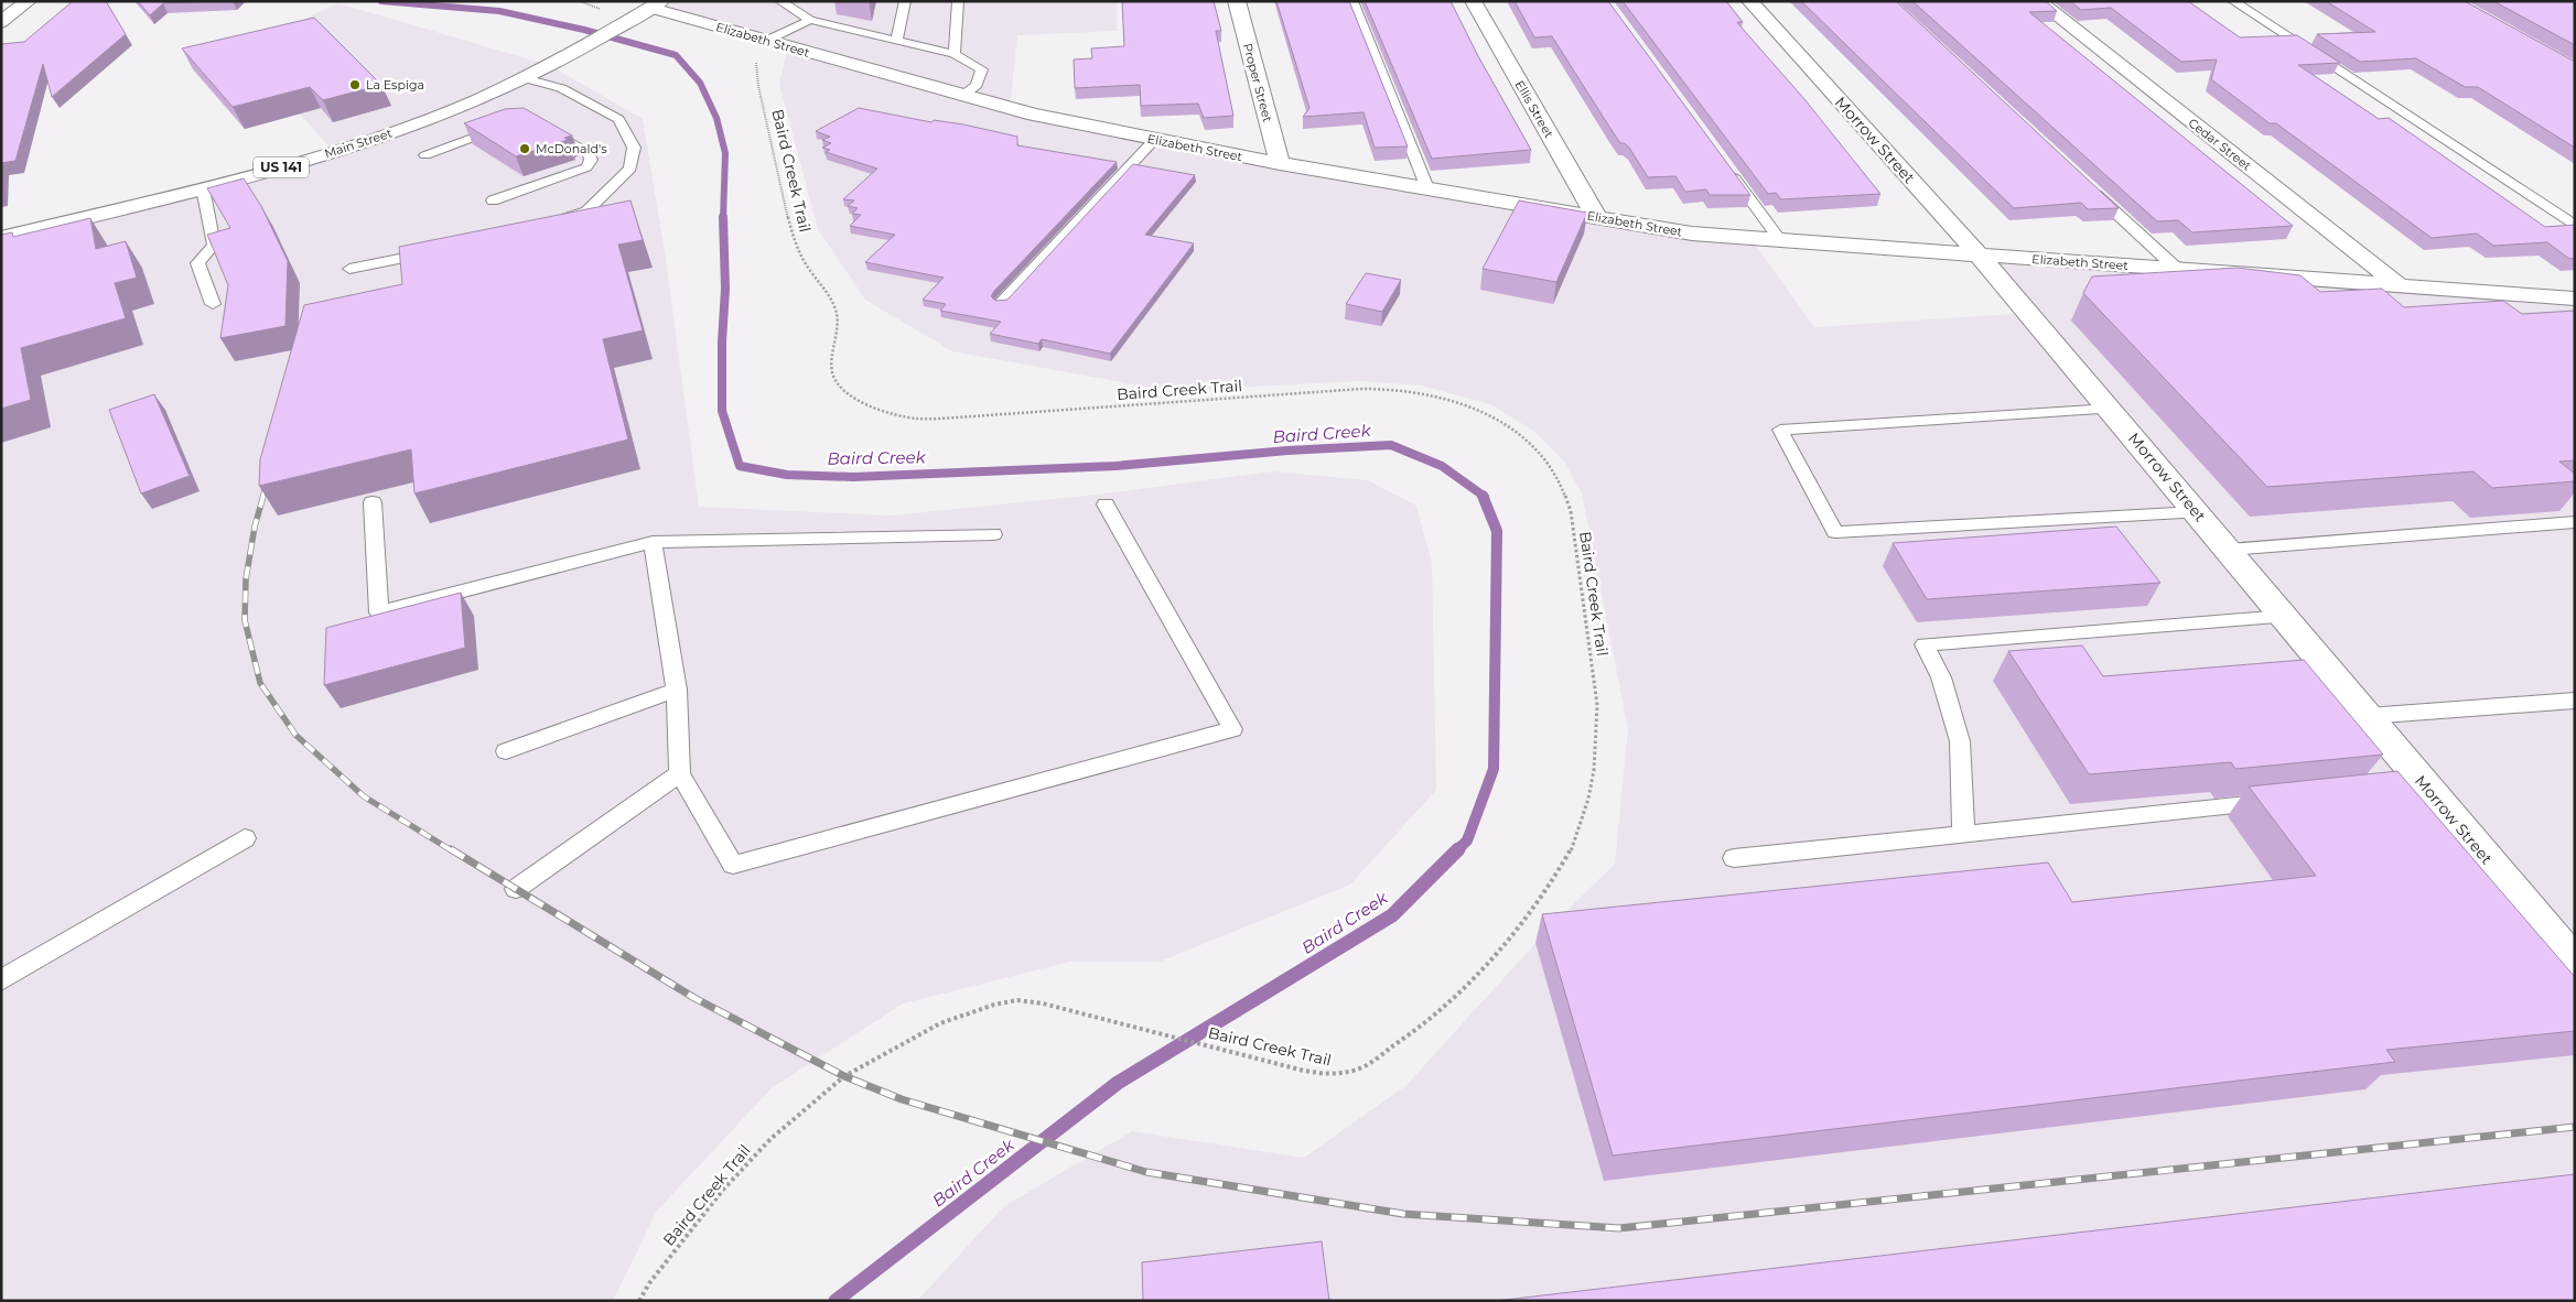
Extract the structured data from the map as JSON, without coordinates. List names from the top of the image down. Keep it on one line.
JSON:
{"streets":{"street":["Elizabeth Street","Proper Street","Ellis Street","Morrow Street","Main Street","Cedar Street","US 141"],"path":["Baird Creek Trail"]},"crossings":[["Elizabeth Street","Proper Street"],["Elizabeth Street","Ellis Street"],["Elizabeth Street","Morrow Street"],["Elizabeth Street","Main Street"],["Elizabeth Street","Cedar Street"],["Elizabeth Street","Baird Creek Trail"]],"water":["Baird Creek"],"places":["La Espiga","McDonald's"]}
